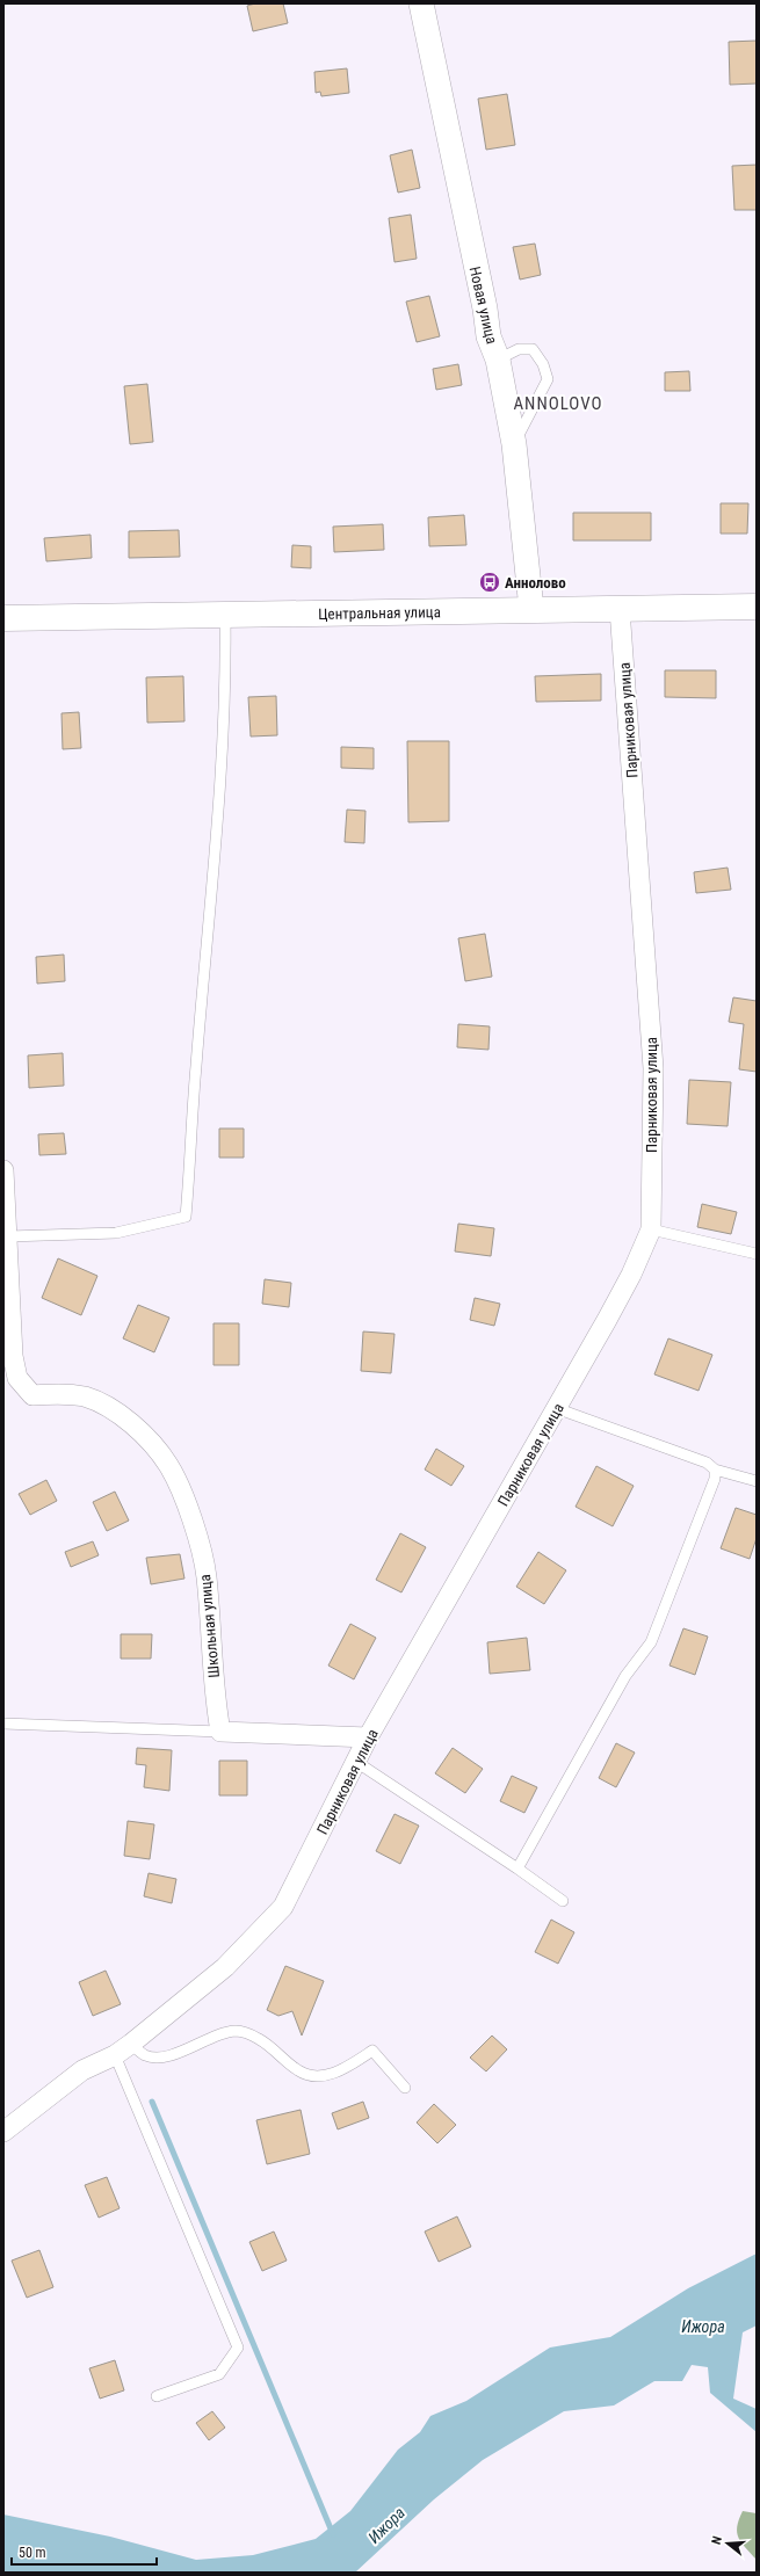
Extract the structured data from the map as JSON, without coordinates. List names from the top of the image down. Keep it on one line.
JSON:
{"streets":{"main road":["Центральная улица"],"street":["Новая улица","Парниковая улица","Школьная улица"]},"crossings":[["Новая улица","Центральная улица"],["Центральная улица","Парниковая улица"]],"districts":["ANNOLOVO"],"water":["Ижора"],"places":{"bus stop":["Аннолово"]},"scale_bar":"50 m","north":"left"}
